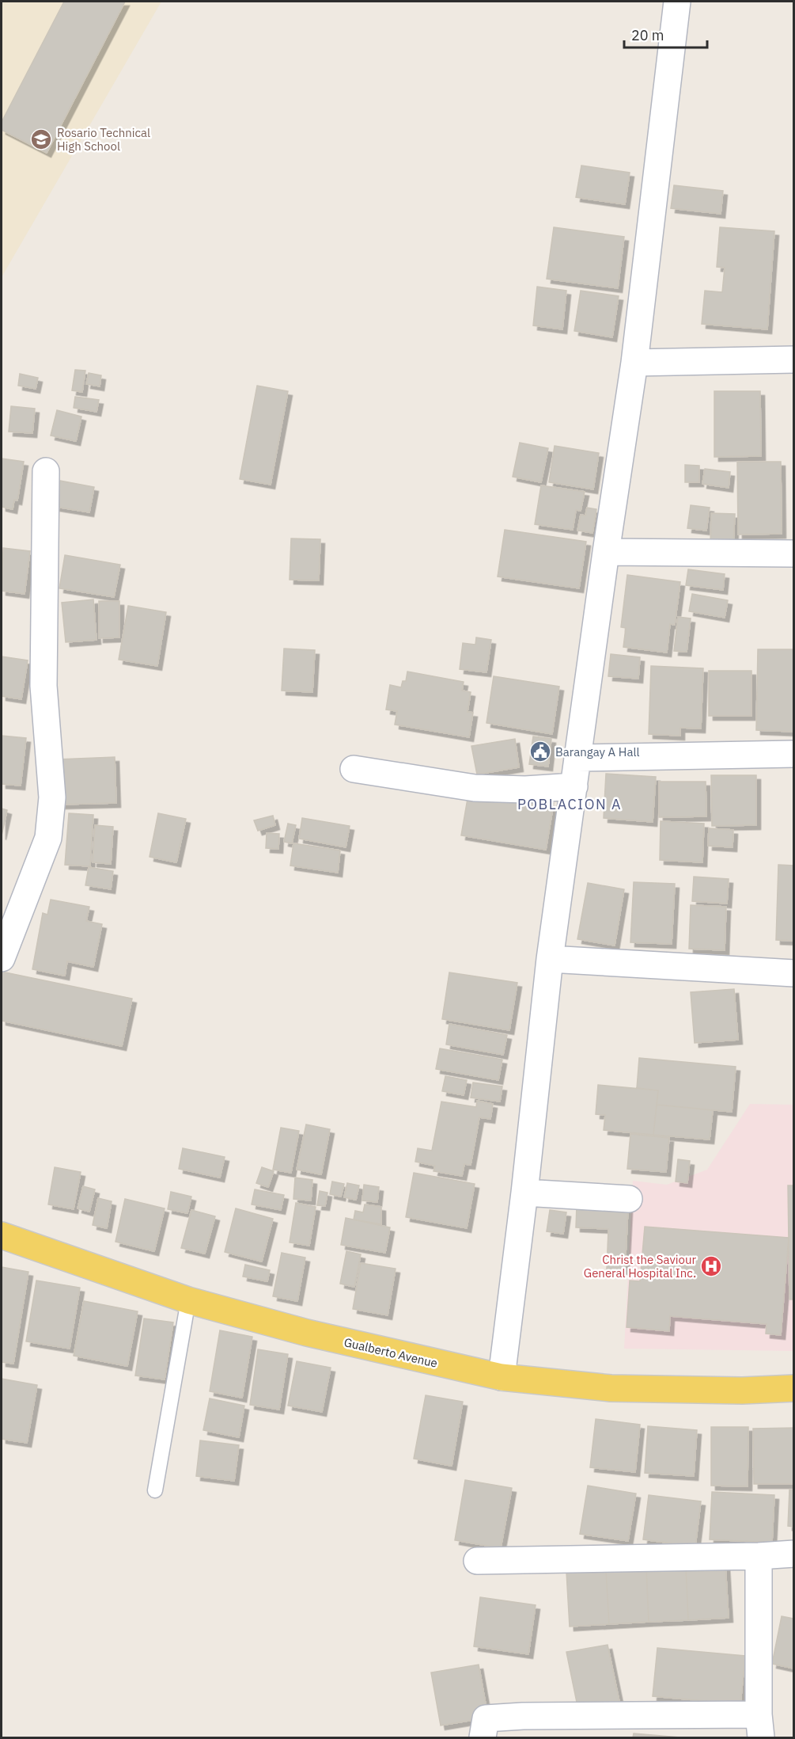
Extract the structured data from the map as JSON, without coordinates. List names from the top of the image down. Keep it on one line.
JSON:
{"streets":{"main road":["Gualberto Avenue"]},"districts":["POBLACION A"],"places":{"school or university":["Rosario Technical High School"],"public building":["Barangay A Hall"],"hospital":["Christ the Saviour General Hospital Inc."]},"scale_bar":"20 m"}
